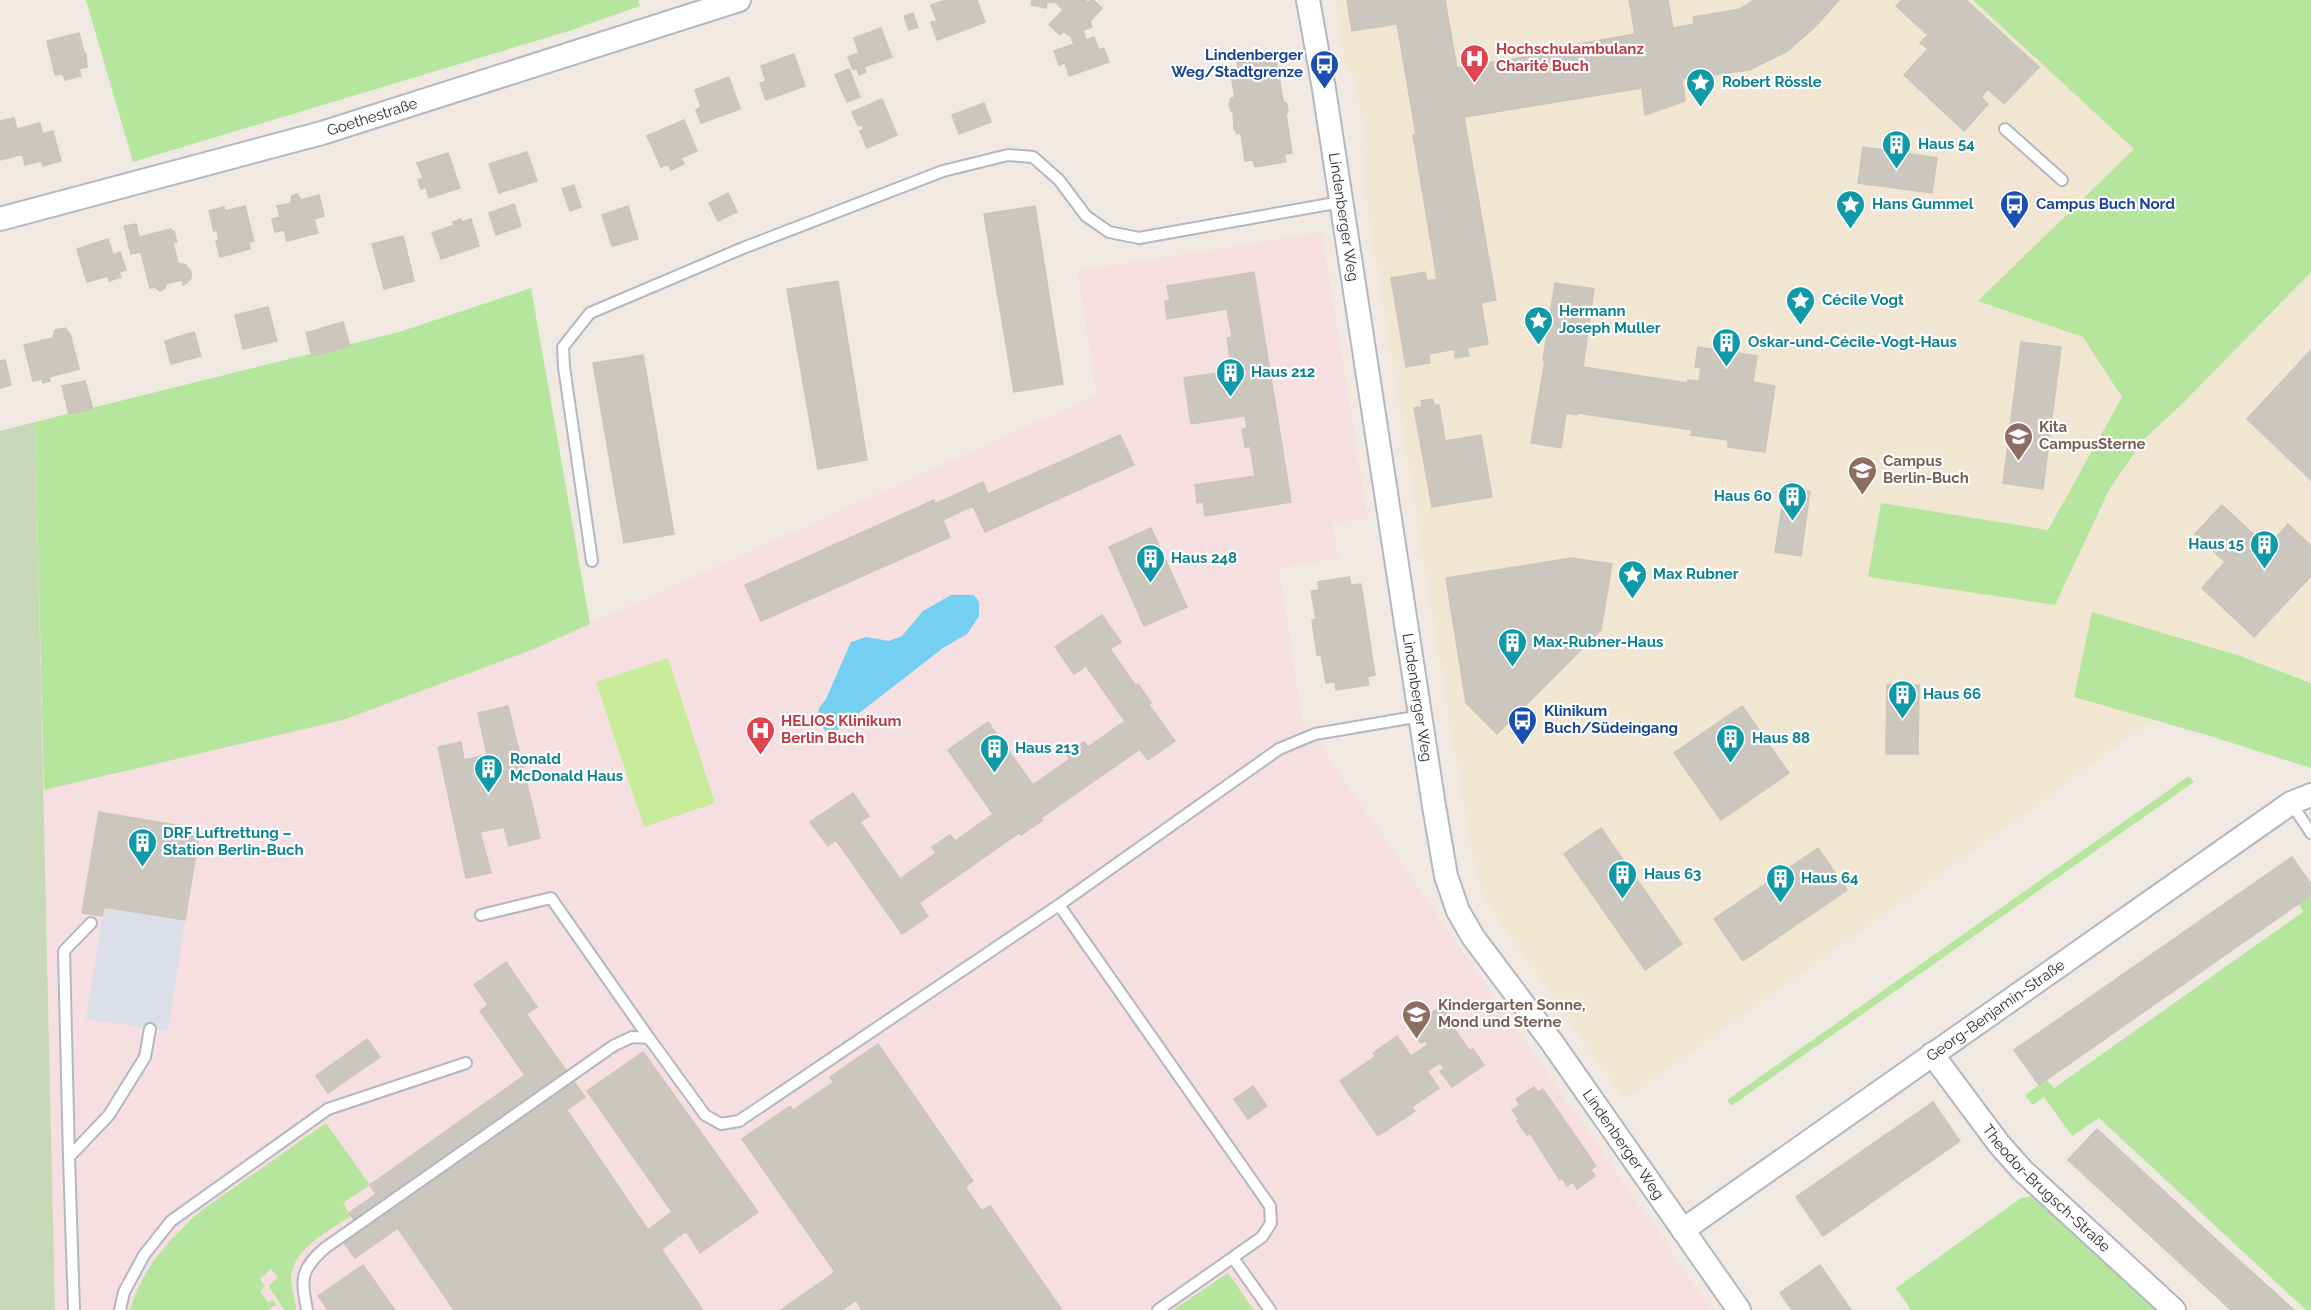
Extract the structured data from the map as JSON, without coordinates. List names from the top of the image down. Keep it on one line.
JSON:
{"streets":{"street":["Goethestraße","Lindenberger Weg","Georg-Benjamin-Straße","Theodor-Brugsch-Straße"]},"crossings":[["Lindenberger Weg","Georg-Benjamin-Straße"],["Georg-Benjamin-Straße","Theodor-Brugsch-Straße"]],"places":{"hospital":["Hochschulambulanz Charité Buch","HELIOS Klinikum Berlin Buch"],"bus stop":["Lindenberger Weg/Stadtgrenze","Campus Buch Nord","Klinikum Buch/Südeingang"],"place":["Robert Rössle","Hans Gummel","Cécile Vogt","Hermann Joseph Muller","Max Rubner"],"building":["Haus 54","Oskar-und-Cécile-Vogt-Haus","Haus 212","Haus 60","Haus 15","Haus 248","Max-Rubner-Haus","Haus 66","Haus 88","Haus 213","Ronald McDonald Haus","DRF Luftrettung – Station Berlin-Buch","Haus 63","Haus 64"],"school or university":["Kita CampusSterne","Campus Berlin-Buch","Kindergarten Sonne, Mond und Sterne"]}}
